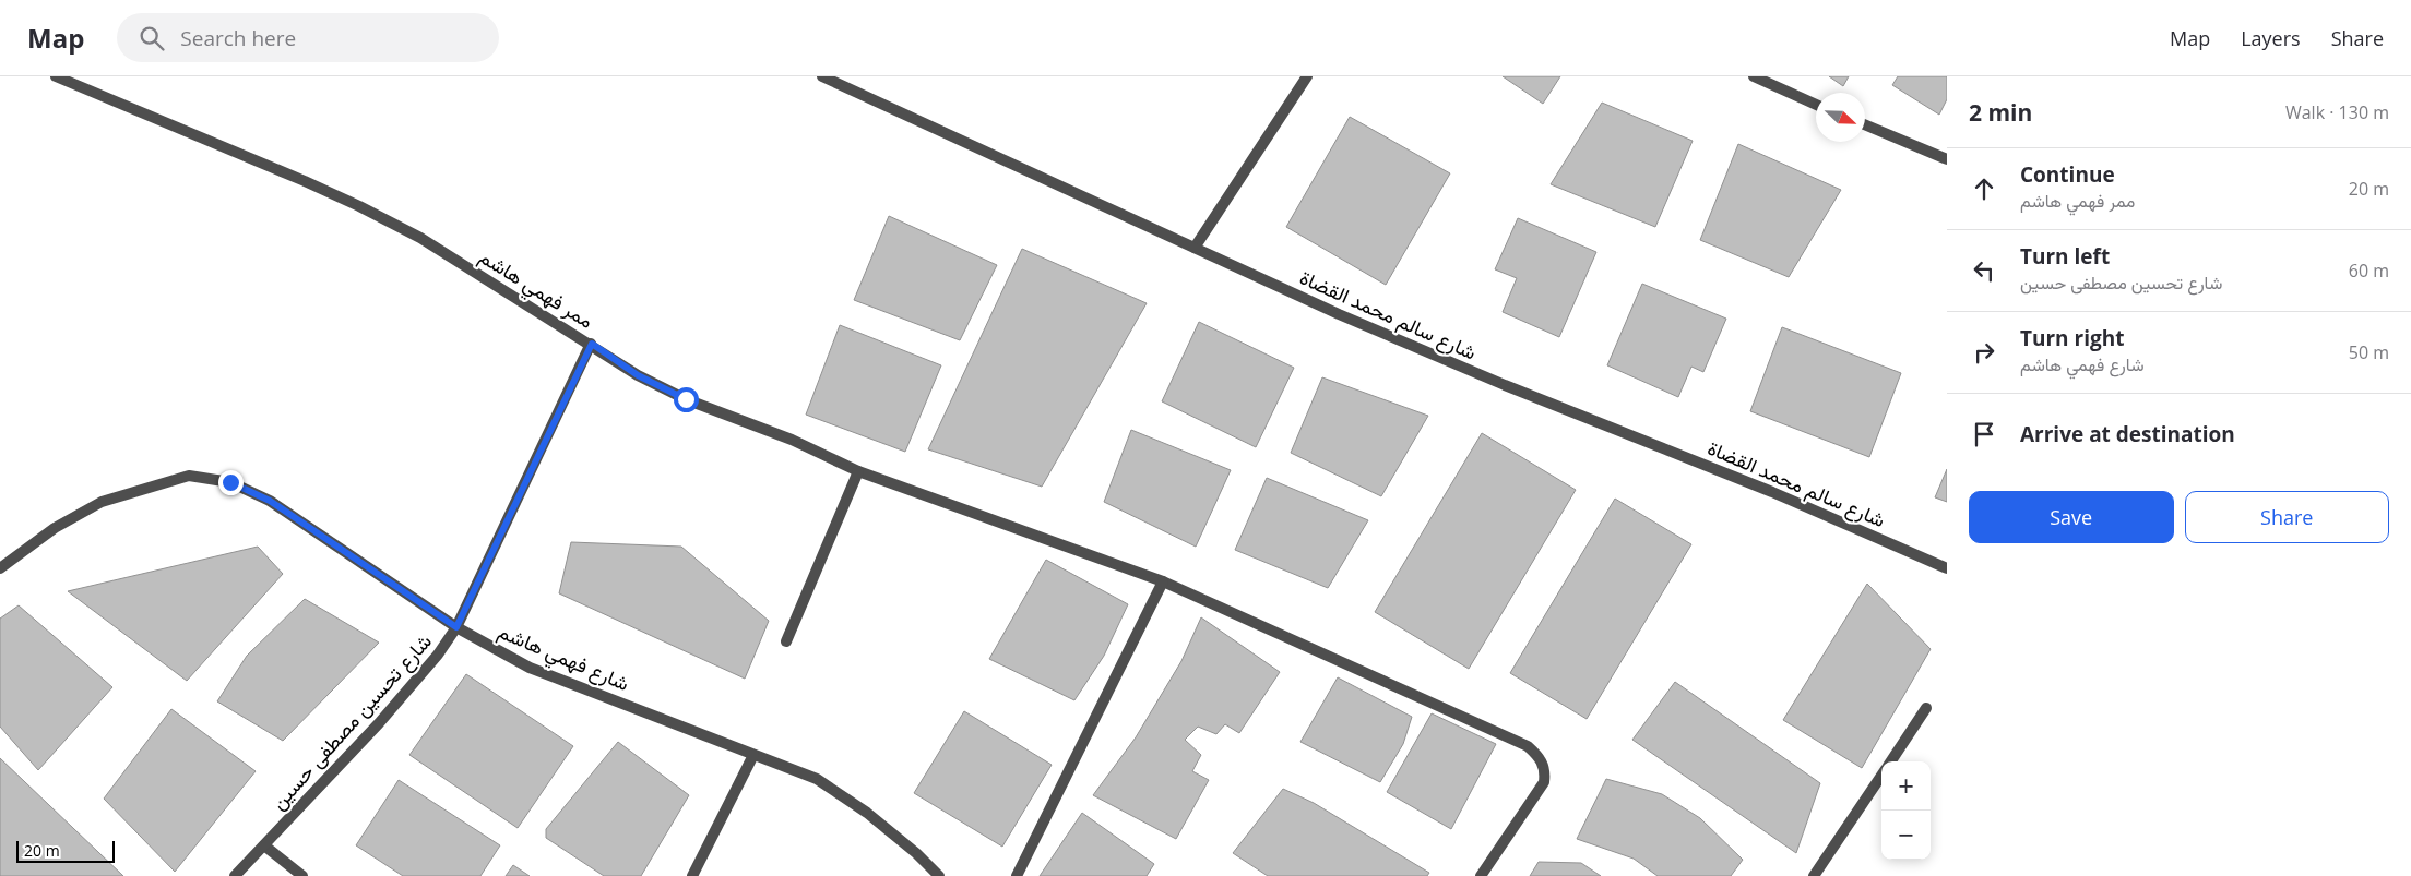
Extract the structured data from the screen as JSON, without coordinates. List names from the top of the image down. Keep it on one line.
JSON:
{"streets":{"street":["ممر فهمي هاشم","شارع سالم محمد القضاة","شارع فهمي هاشم","شارع تحسين مصطفى حسين"]},"crossings":[["ممر فهمي هاشم","شارع تحسين مصطفى حسين"],["شارع فهمي هاشم","شارع تحسين مصطفى حسين"]],"scale_bar":"20 m","north":"bottom right","page":{"header":"Map","search":"Search here","nav":["Map","Layers","Share"],"heading":["2 min","Walk · 130 m"],"list":[["Continue","ممر فهمي هاشم","20 m"],["Turn left","شارع تحسين مصطفى حسين","60 m"],["Turn right","شارع فهمي هاشم","50 m"],"Arrive at destination"],"buttons":["Save","Share"],"map_buttons":["+","−"],"scale":"20 m"}}
